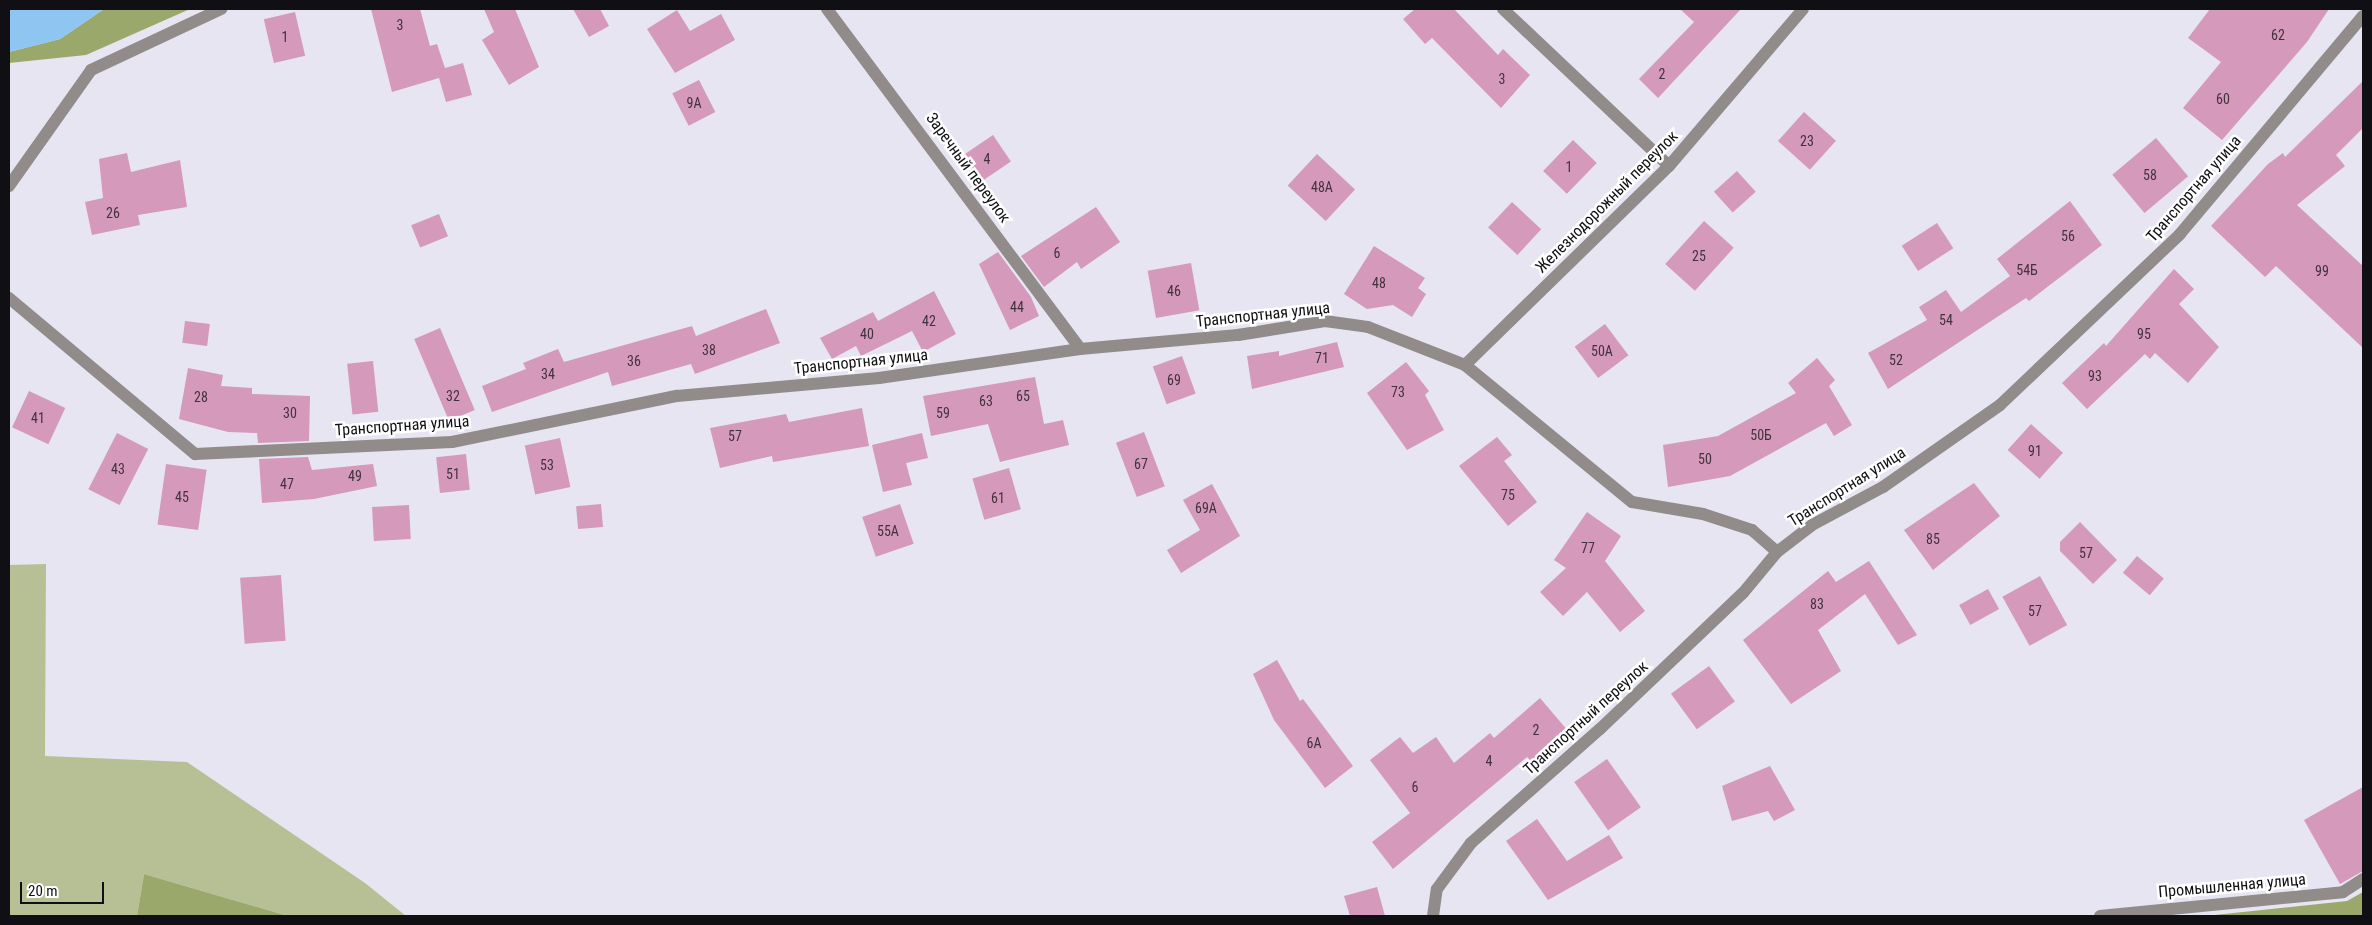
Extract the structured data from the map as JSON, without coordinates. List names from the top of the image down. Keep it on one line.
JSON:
{"streets":{"street":["Заречный переулок","Транспортная улица","Железнодорожный переулок","Транспортный переулок","Промышленная улица"]},"crossings":[["Заречный переулок","Транспортная улица"],["Транспортная улица","Железнодорожный переулок"],["Транспортная улица","Транспортный переулок"]],"house_numbers":["3","62","1","2","3","60","9А","23","4","1","58","48А","26","56","6","25","54Б","99","48","46","44","54","42","40","95","38","50А","71","52","36","34","93","69","73","32","65","28","63","30","59","41","50Б","57","91","50","67","53","43","51","49","47","75","45","61","69А","55А","85","77","57","83","57","2","6А","4","6"],"scale_bar":"20 m"}
